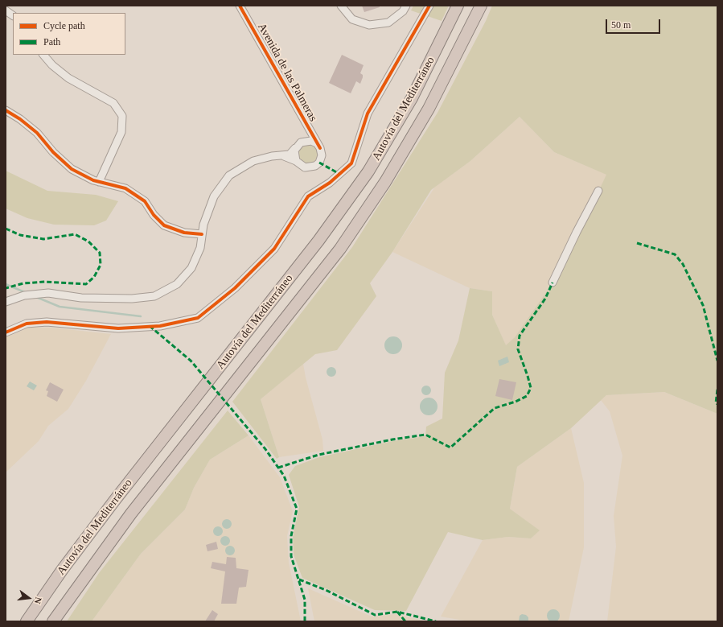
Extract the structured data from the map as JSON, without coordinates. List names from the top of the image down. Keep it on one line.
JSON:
{"streets":{"highway":["Autovía del Mediterráneo"],"street":["Avenida de las Palmeras"]},"legend":["Cycle path","Path"],"scale_bar":"50 m","north":"right"}
